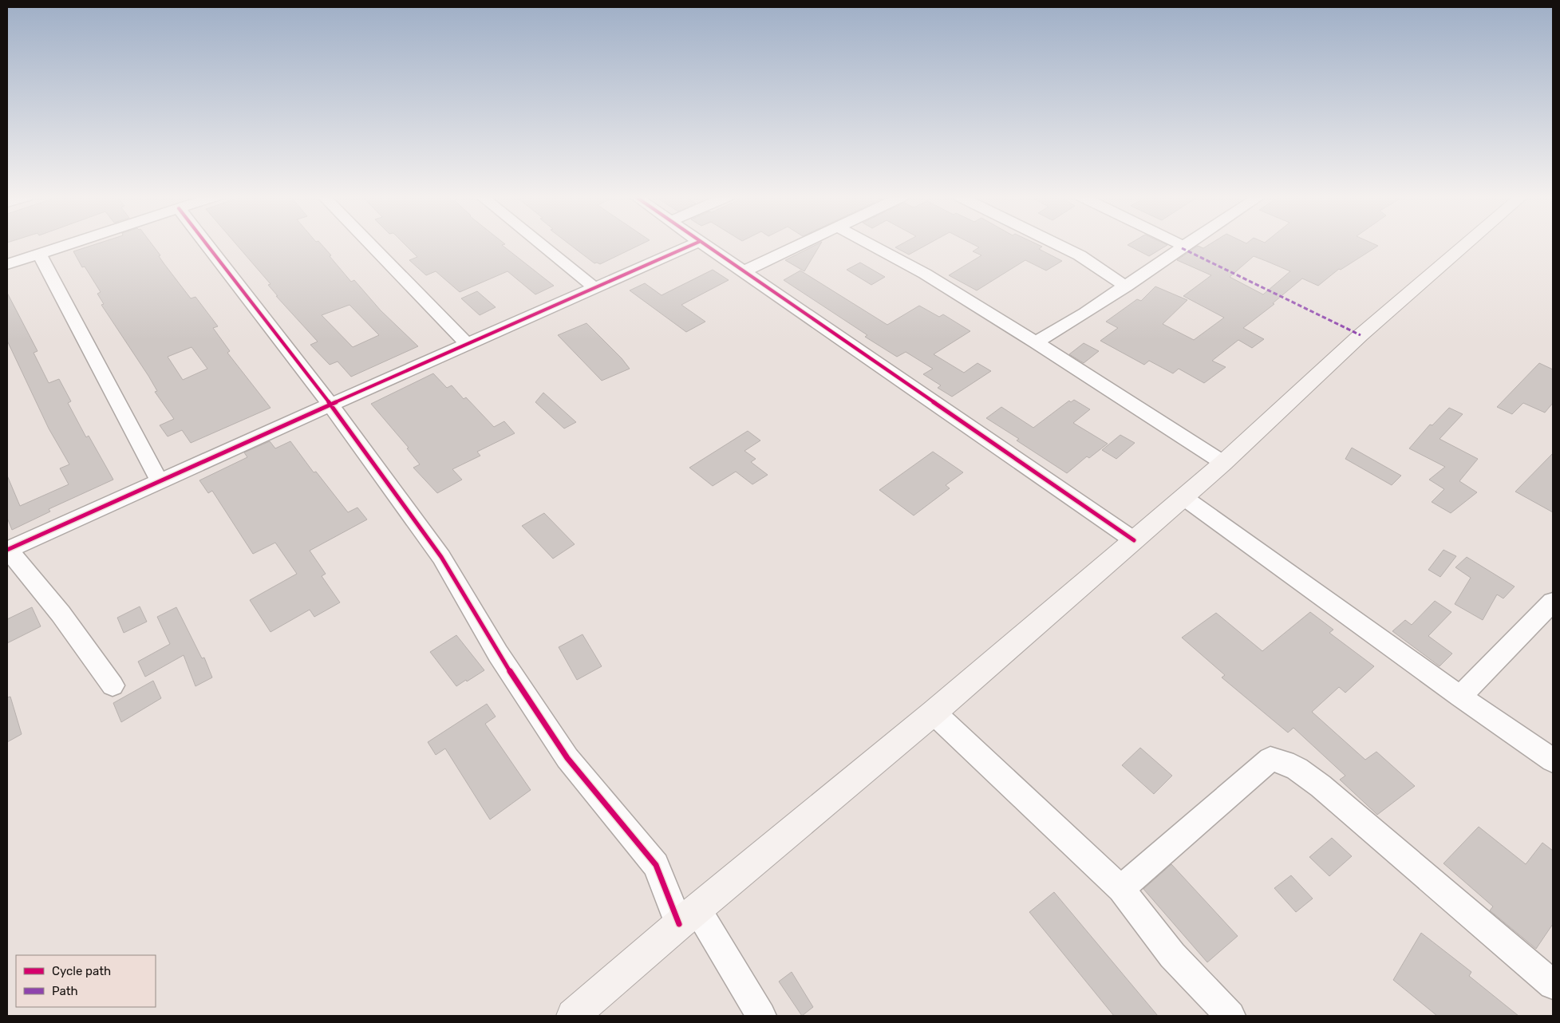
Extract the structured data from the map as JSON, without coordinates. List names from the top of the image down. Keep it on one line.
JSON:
{"legend":["Cycle path","Path"]}
